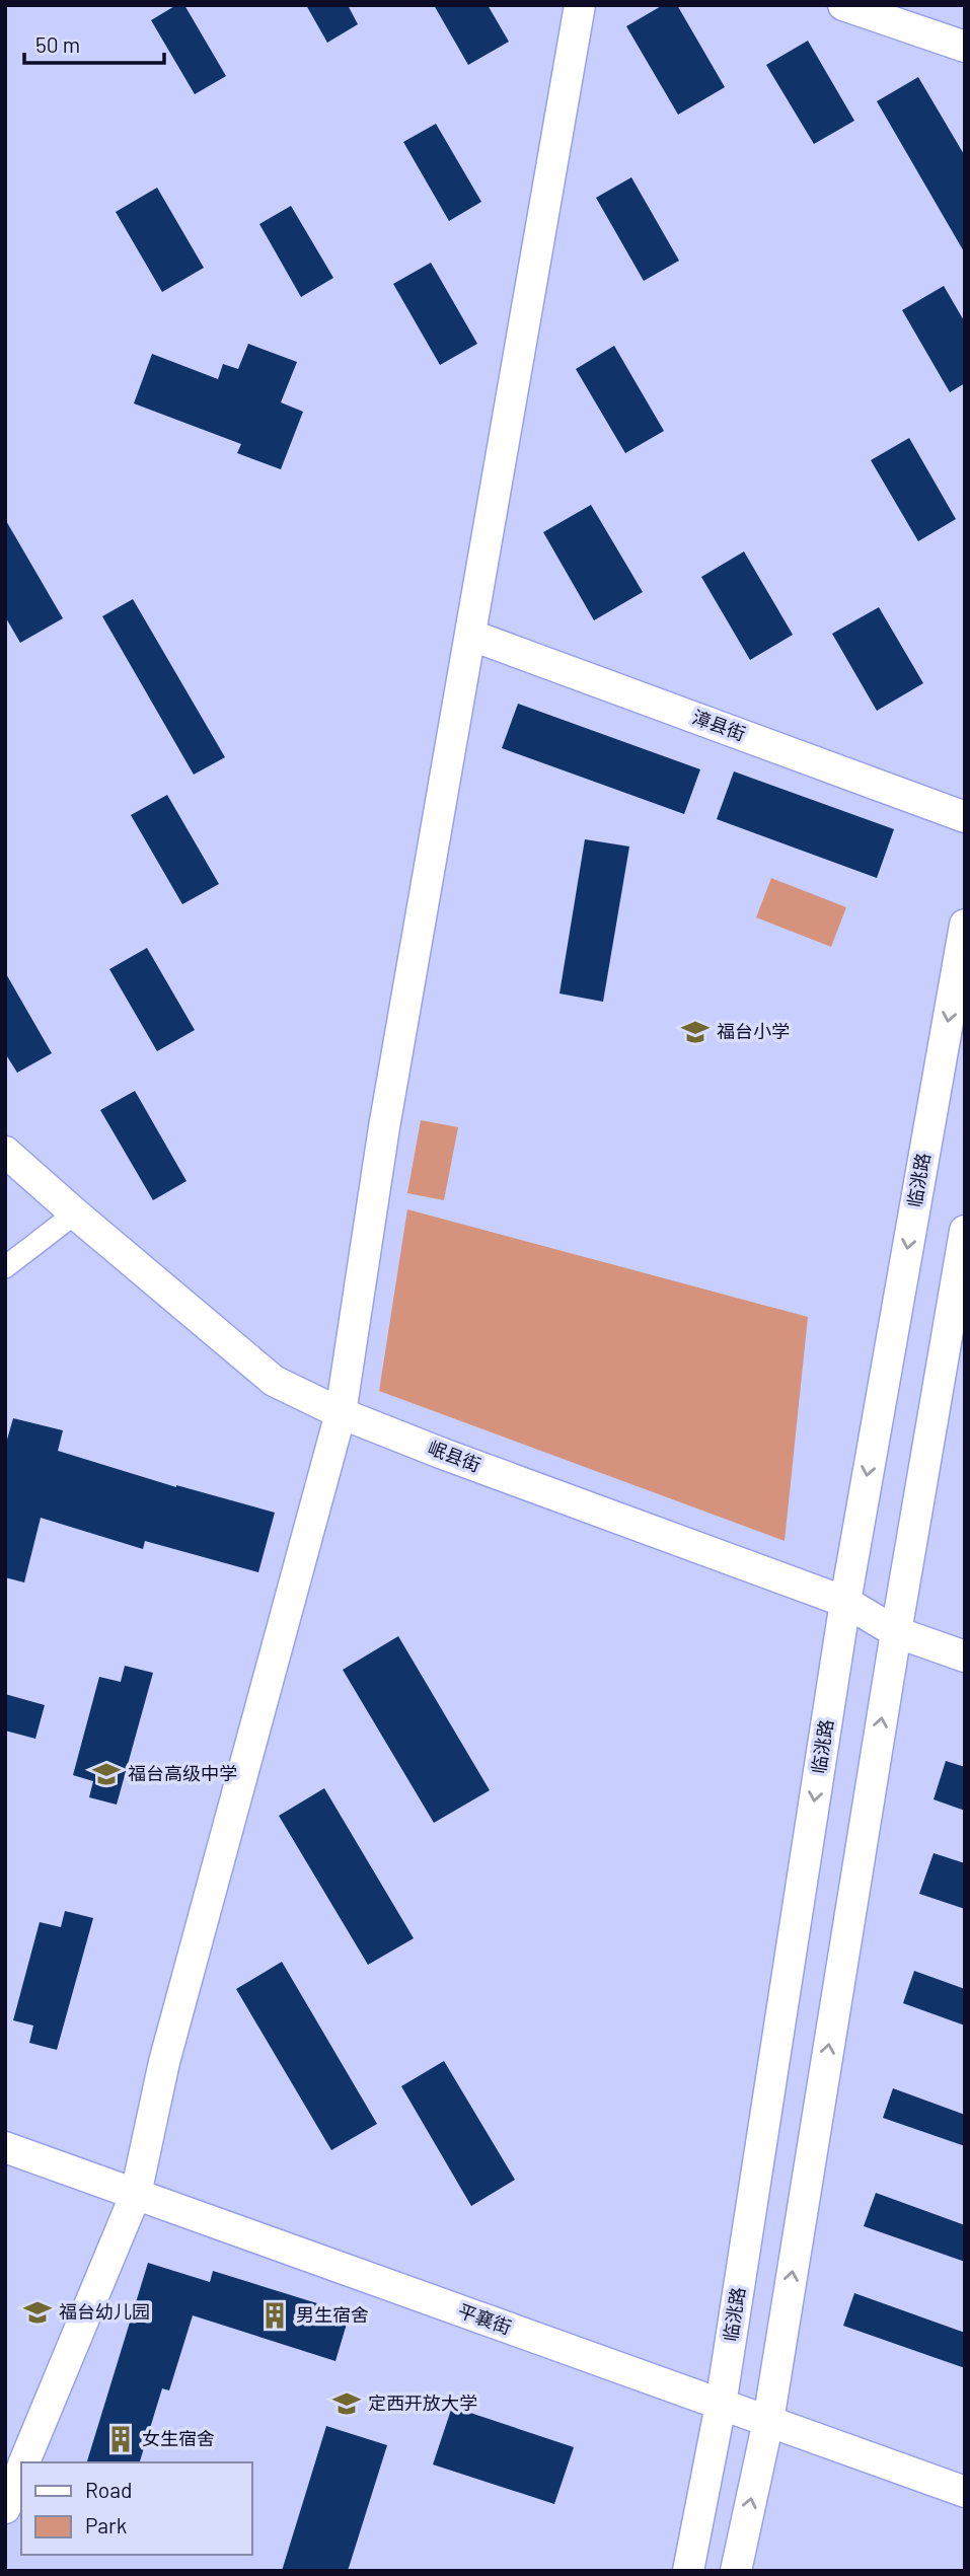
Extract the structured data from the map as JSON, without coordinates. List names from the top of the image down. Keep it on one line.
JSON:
{"streets":{"street":["漳县街","临洮路","岷县街","平襄街"]},"crossings":[["临洮路","岷县街"],["临洮路","平襄街"]],"places":{"school or university":["福台小学","福台高级中学","福台幼儿园","定西开放大学"],"building":["男生宿舍","女生宿舍"]},"legend":["Road","Park"],"scale_bar":"50 m"}
